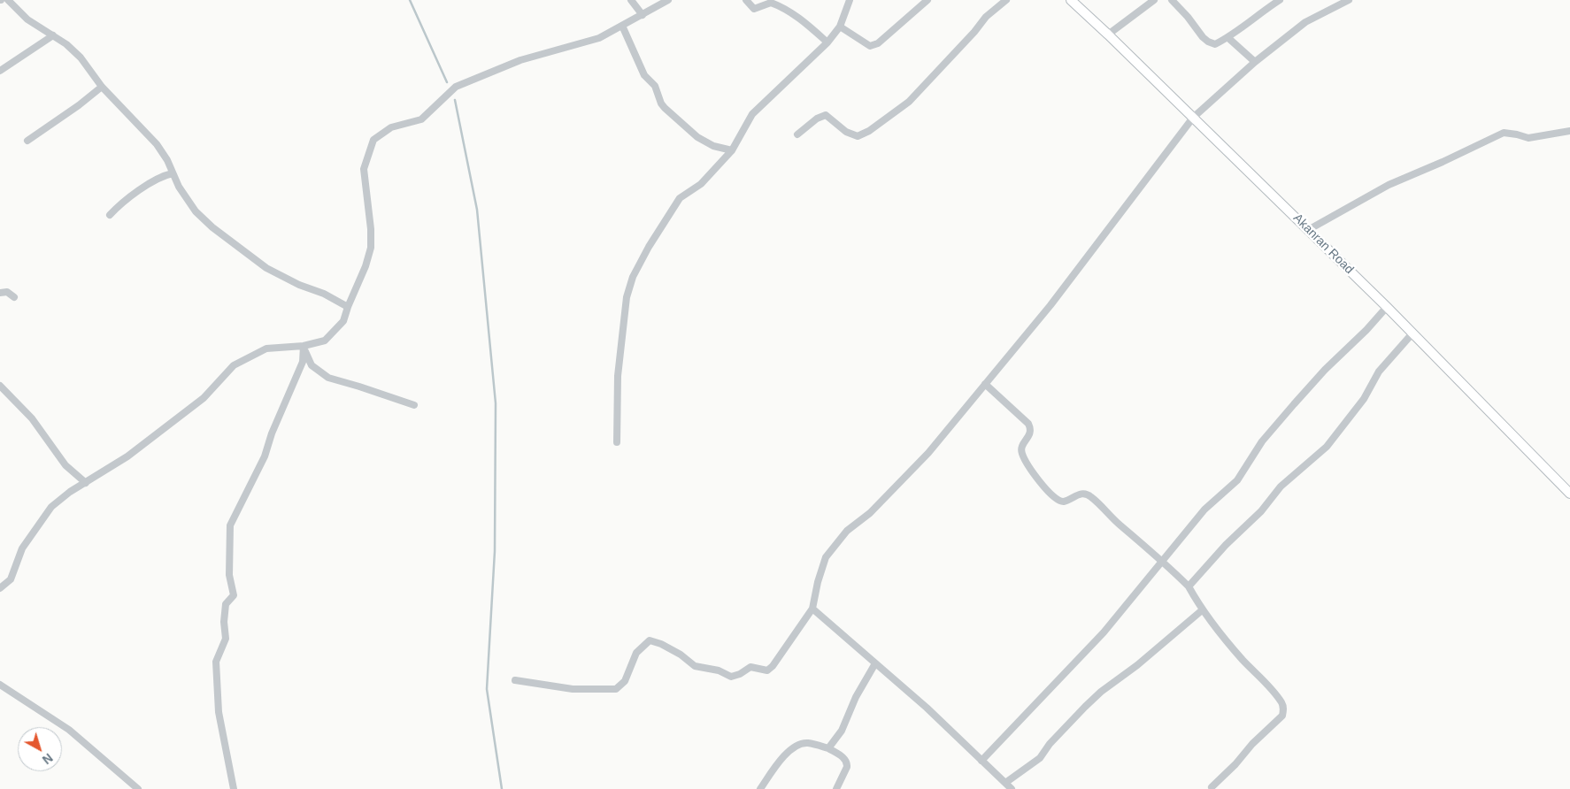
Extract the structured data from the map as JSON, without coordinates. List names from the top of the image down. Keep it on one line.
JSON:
{"streets":{"main road":["Akanran Road"]},"north":"bottom right"}
